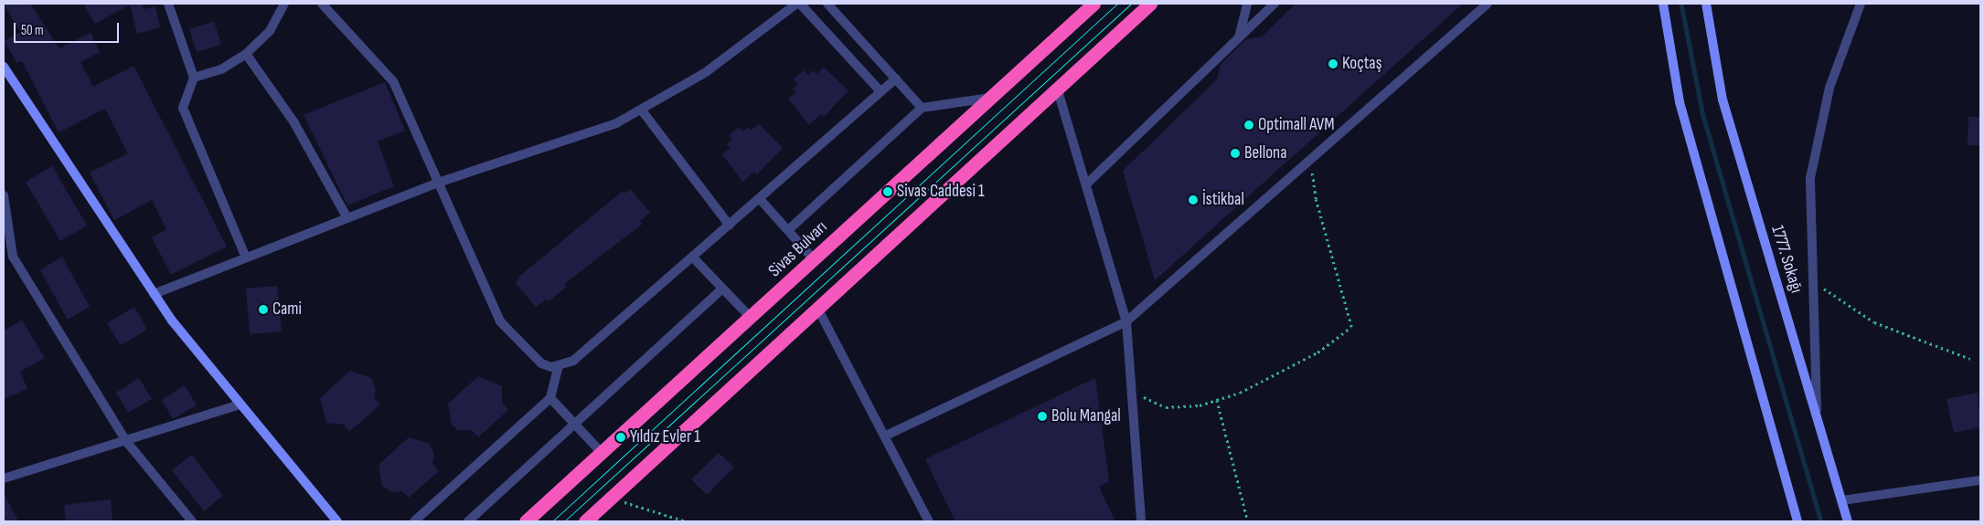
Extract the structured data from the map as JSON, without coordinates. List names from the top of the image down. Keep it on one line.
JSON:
{"streets":{"highway":["Sivas Bulvarı"],"street":["1777. Sokağı"]},"places":["Koçtaş","Optimall AVM","Bellona","Sivas Caddesi 1","İstikbal","Cami","Bolu Mangal","Yıldız Evler 1"],"scale_bar":"50 m"}
